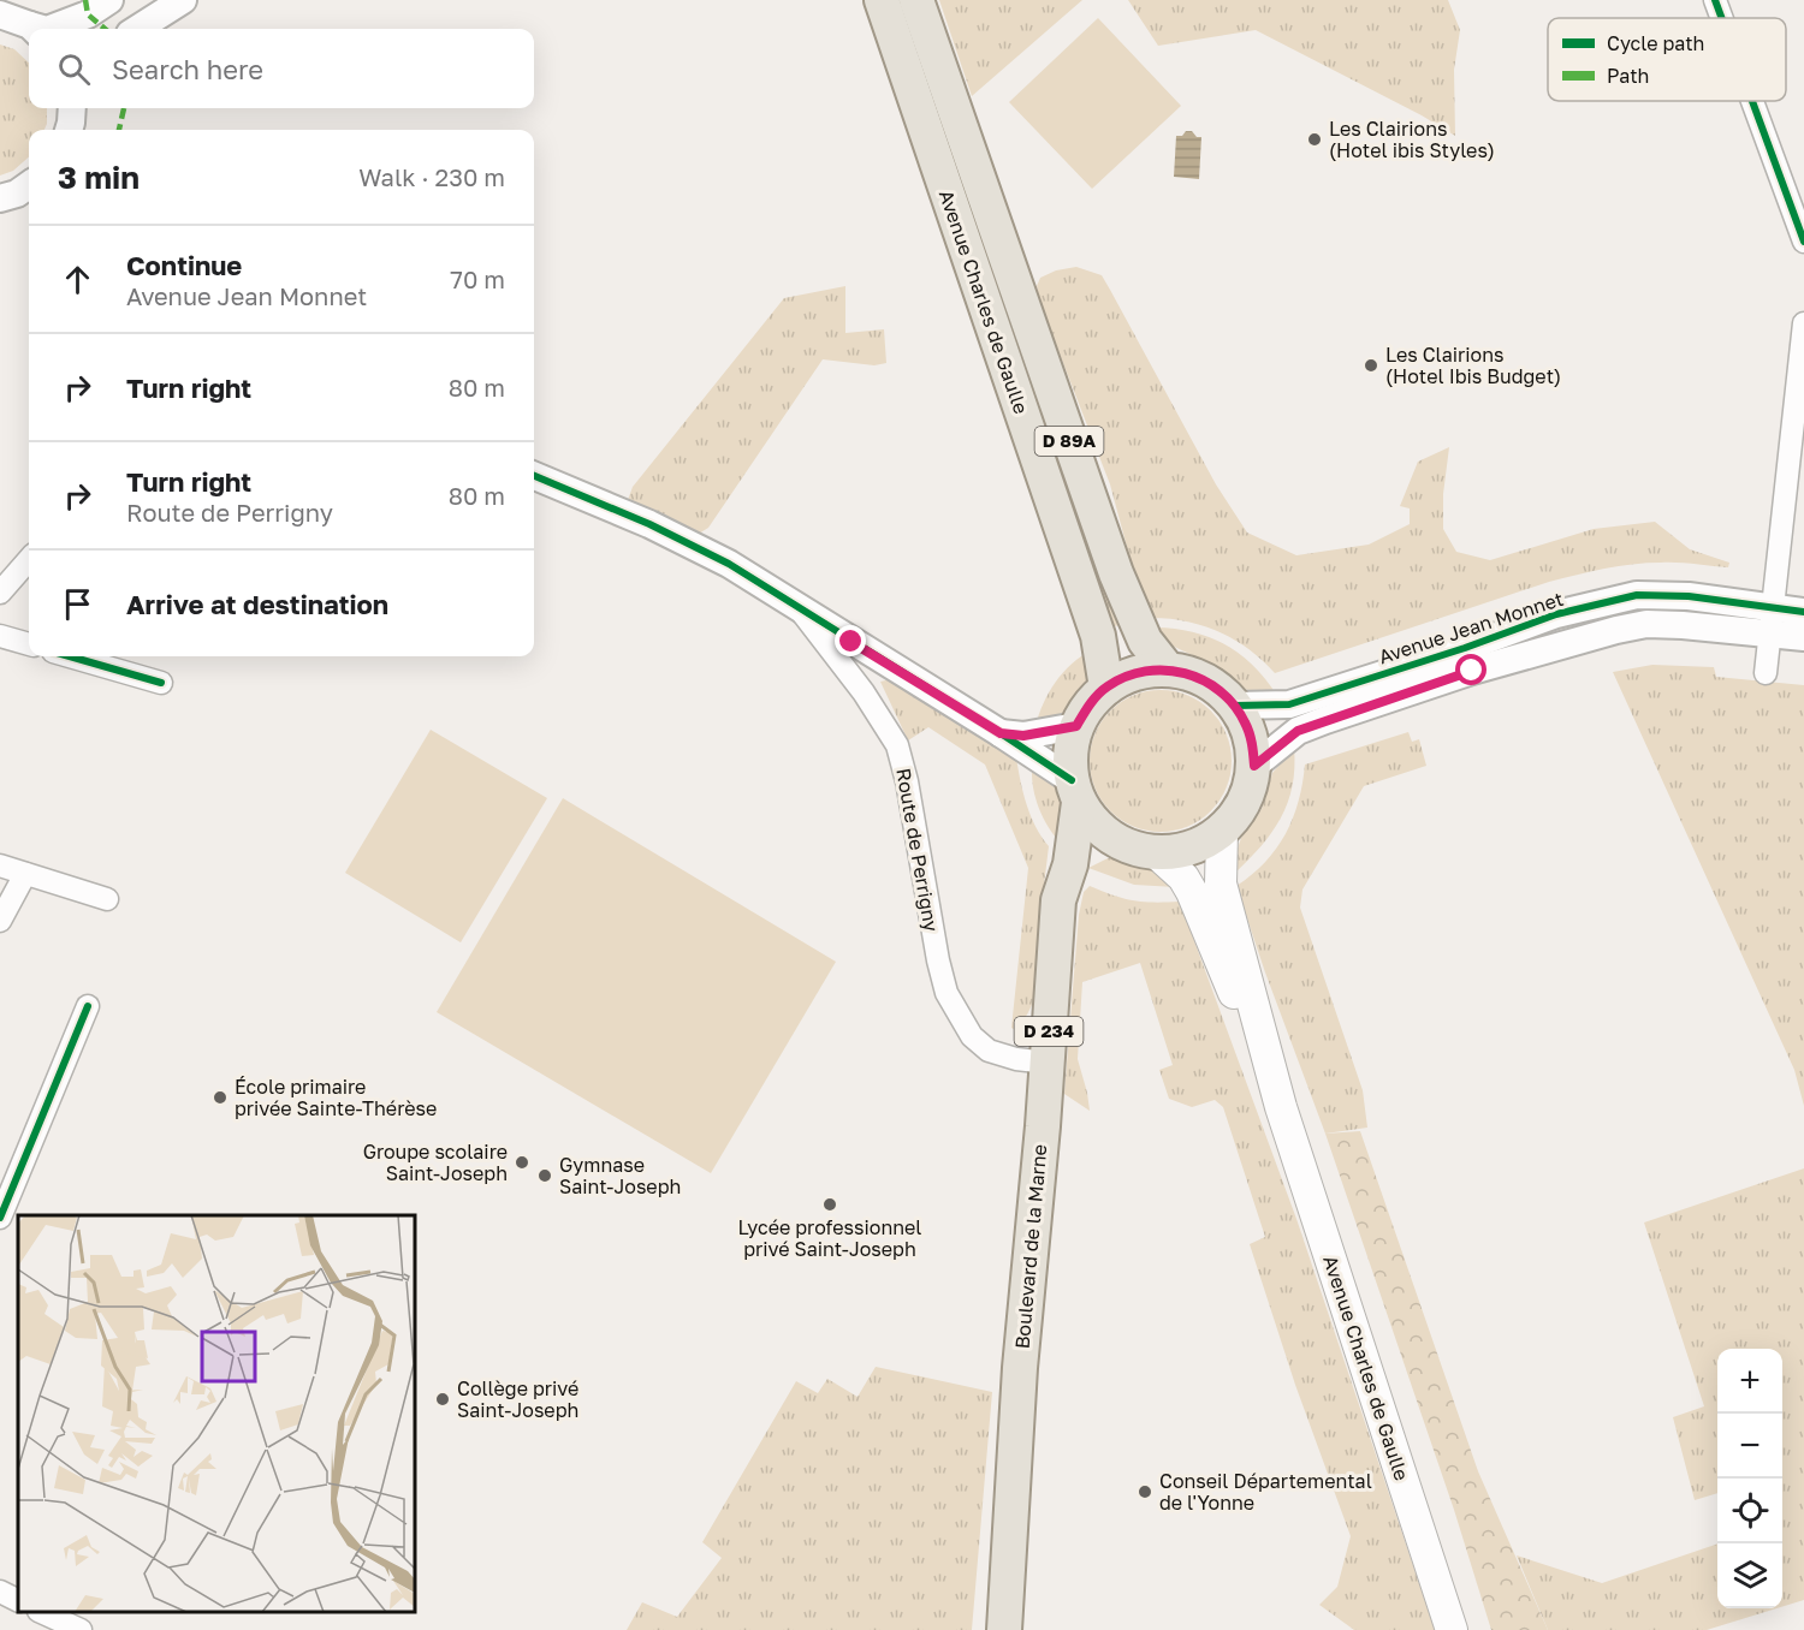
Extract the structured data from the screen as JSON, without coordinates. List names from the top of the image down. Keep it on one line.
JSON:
{"streets":{"main road":["Avenue Charles de Gaulle","D 89A","D 234","Boulevard de la Marne"],"street":["Avenue Jean Monnet","Route de Perrigny"]},"crossings":[["Avenue Charles de Gaulle","Avenue Jean Monnet"],["Avenue Charles de Gaulle","Route de Perrigny"],["Avenue Charles de Gaulle","D 234"],["Avenue Jean Monnet","Route de Perrigny"],["Avenue Jean Monnet","D 234"],["Route de Perrigny","D 234"],["Route de Perrigny","Boulevard de la Marne"],["D 234","Boulevard de la Marne"]],"places":["Les Clairions (Hotel ibis Styles)","Les Clairions (Hotel Ibis Budget)","École primaire privée Sainte-Thérèse","Groupe scolaire Saint-Joseph","Gymnase Saint-Joseph","Lycée professionnel privé Saint-Joseph","Collège privé Saint-Joseph","Conseil Départemental de l'Yonne"],"legend":["Cycle path","Path"],"page":{"search":"Search here","heading":["3 min","Walk · 230 m"],"list":[["Continue","Avenue Jean Monnet","70 m"],["Turn right","80 m"],["Turn right","Route de Perrigny","80 m"],"Arrive at destination"],"map_buttons":["+","−"]}}
